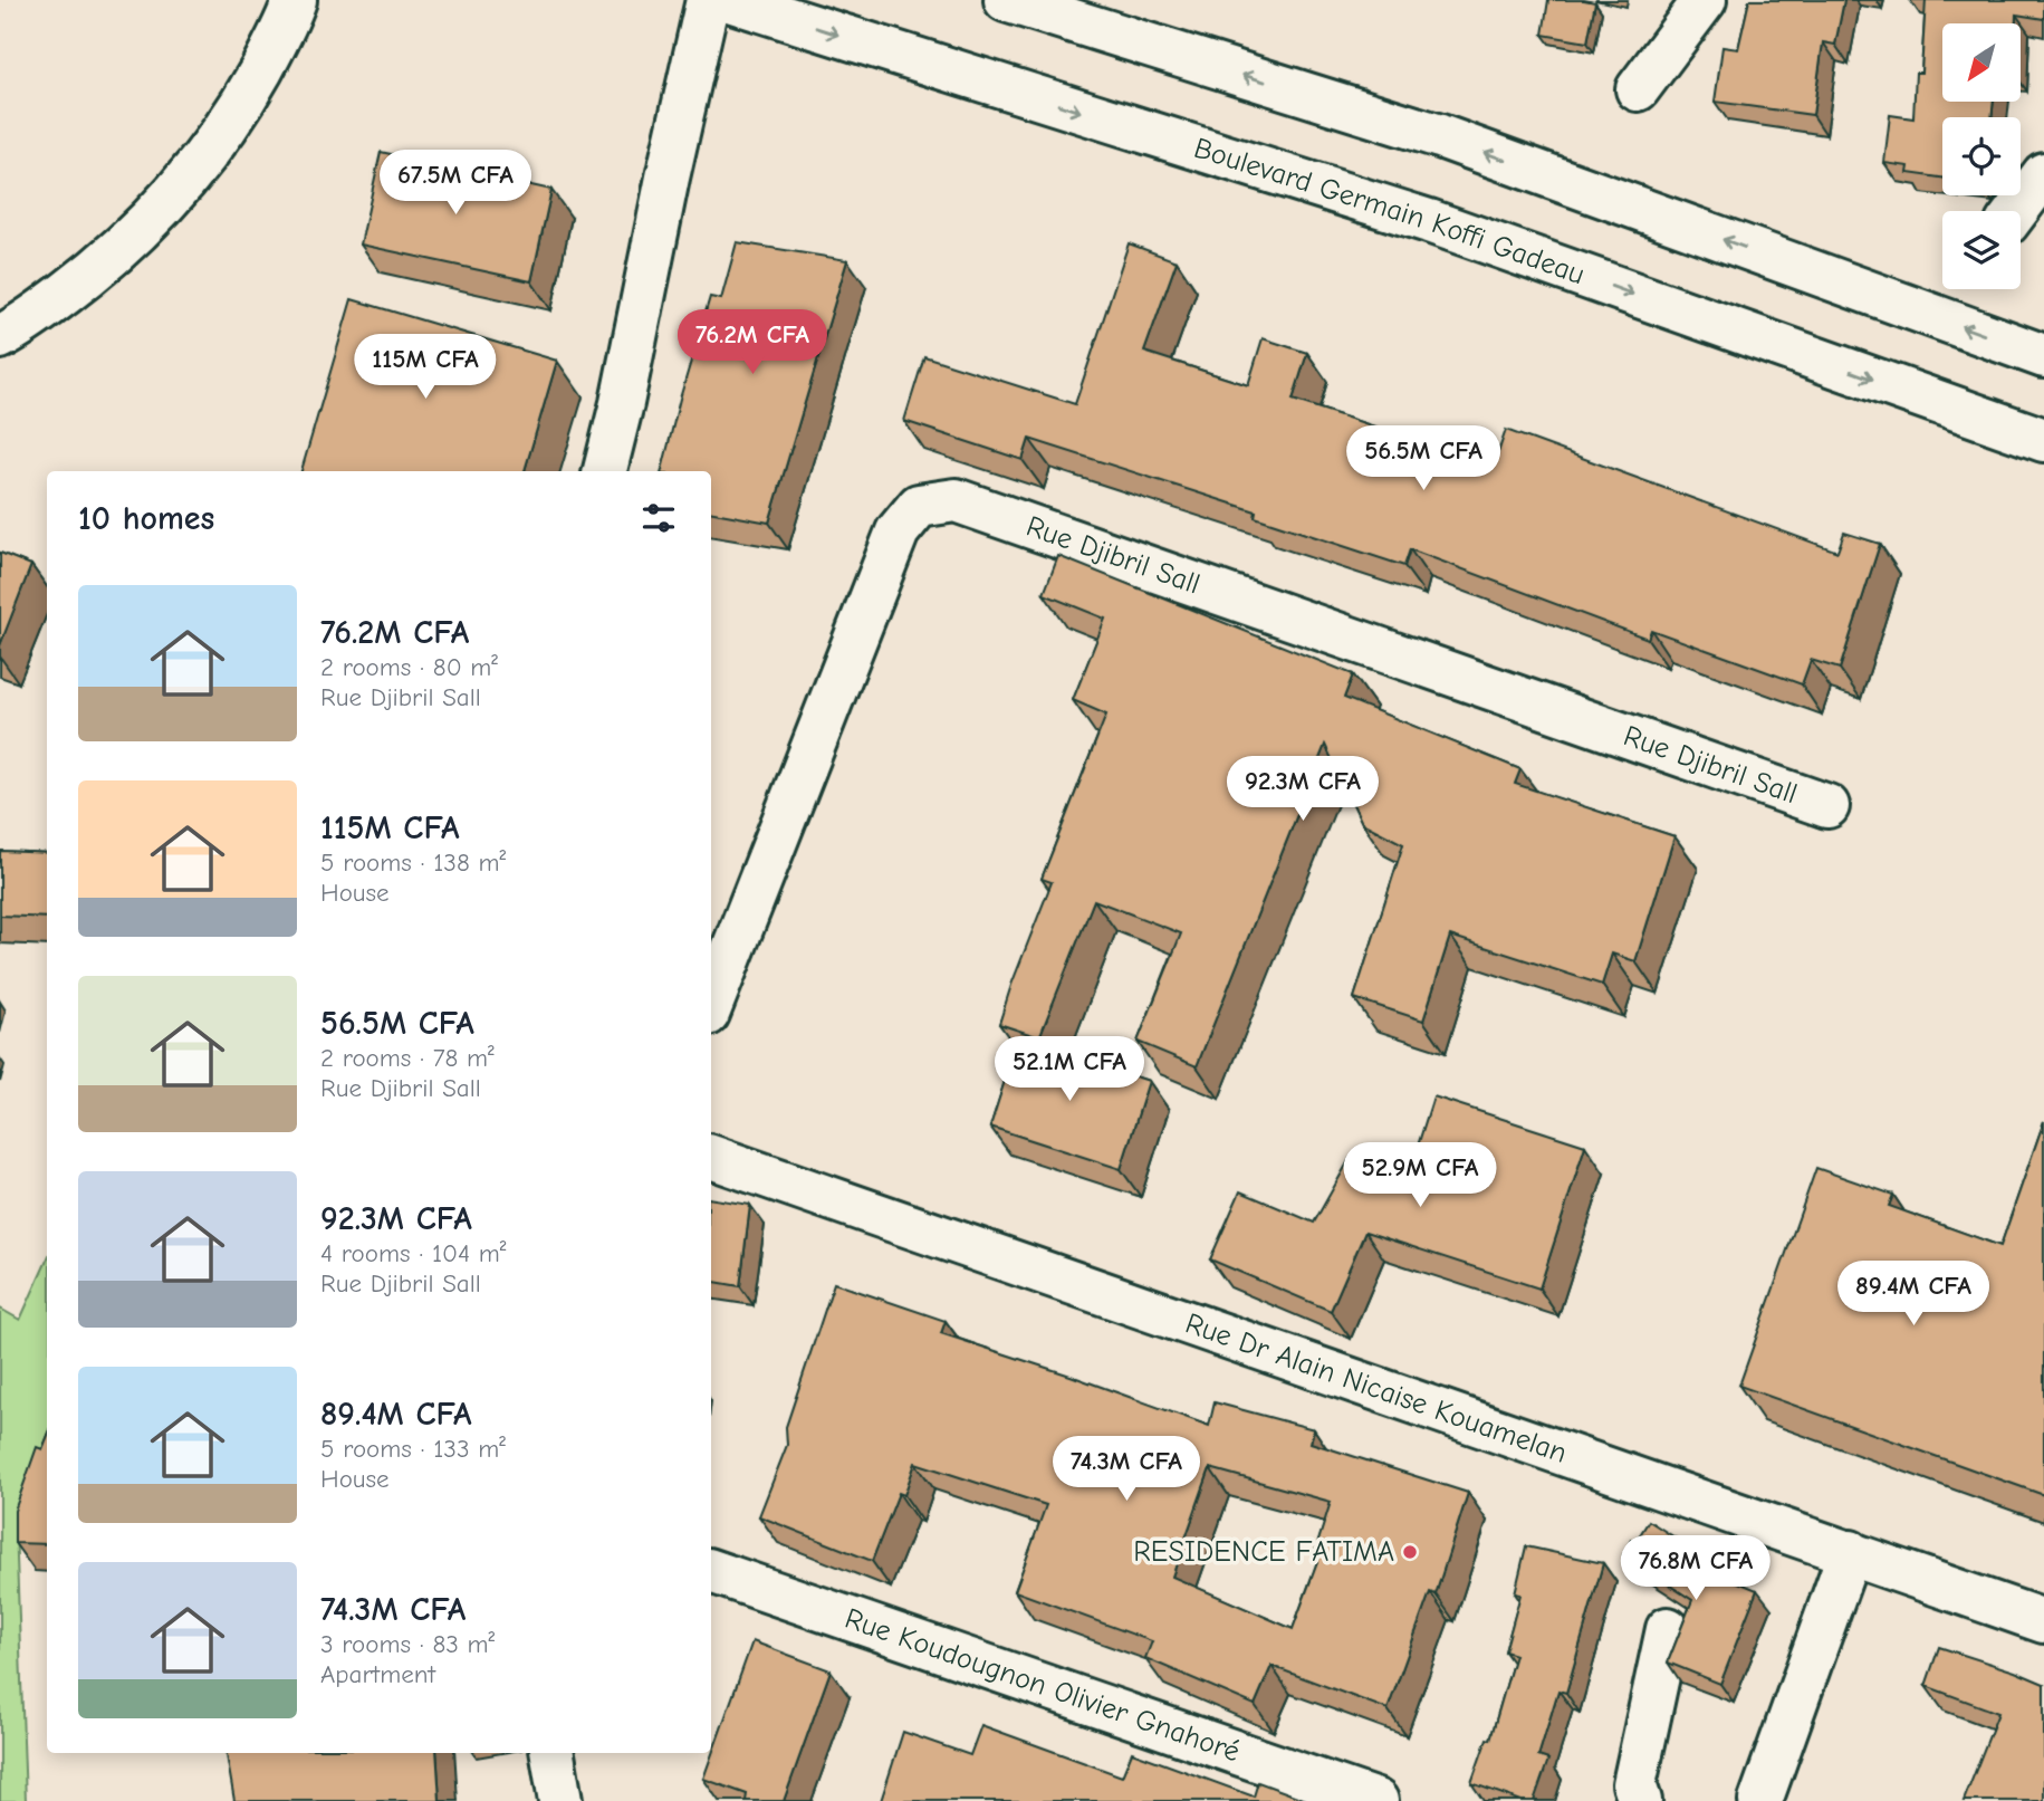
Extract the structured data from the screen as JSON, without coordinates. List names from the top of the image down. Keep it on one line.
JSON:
{"streets":{"street":["Boulevard Germain Koffi Gadeau","Rue Djibril Sall","Rue Dr Alain Nicaise Kouamelan","Rue Koudougnon Olivier Gnahoré"]},"places":["RESIDENCE FATIMA"],"north":"bottom left","page":{"price":["67.5M CFA","76.2M CFA","115M CFA","56.5M CFA","92.3M CFA","52.1M CFA","52.9M CFA","89.4M CFA","74.3M CFA","76.8M CFA"],"heading":"10 homes","list":[{"name":"76.2M CFA","note":"2 rooms · 80 m² · Rue Djibril Sall"},{"name":"115M CFA","note":"5 rooms · 138 m² · House"},{"name":"56.5M CFA","note":"2 rooms · 78 m² · Rue Djibril Sall"},{"name":"92.3M CFA","note":"4 rooms · 104 m² · Rue Djibril Sall"},{"name":"89.4M CFA","note":"5 rooms · 133 m² · House"},{"name":"74.3M CFA","note":"3 rooms · 83 m² · Apartment"}]}}
